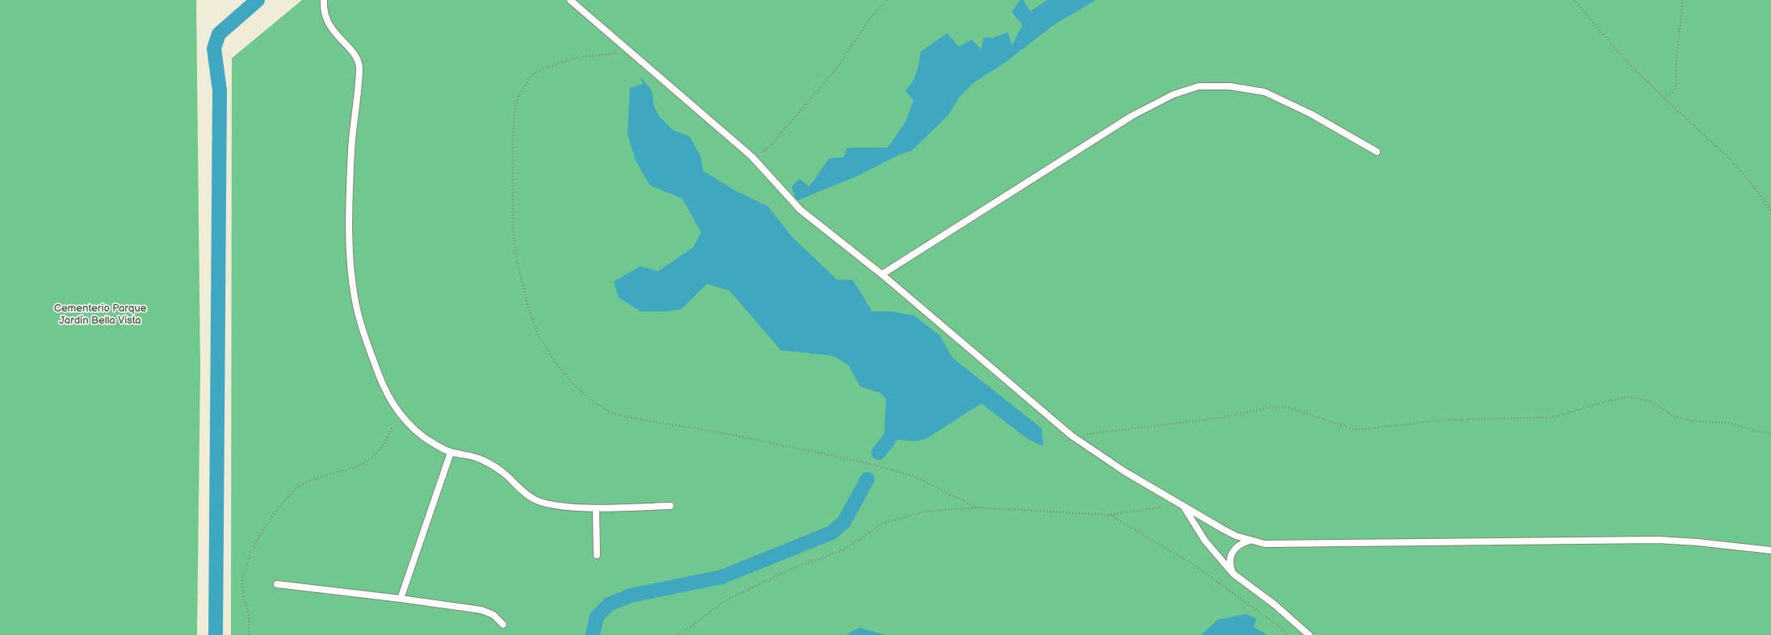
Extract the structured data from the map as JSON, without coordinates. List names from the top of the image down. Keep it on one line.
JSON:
{"parks":["Cementerio Parque Jardín Bella Vista"]}
